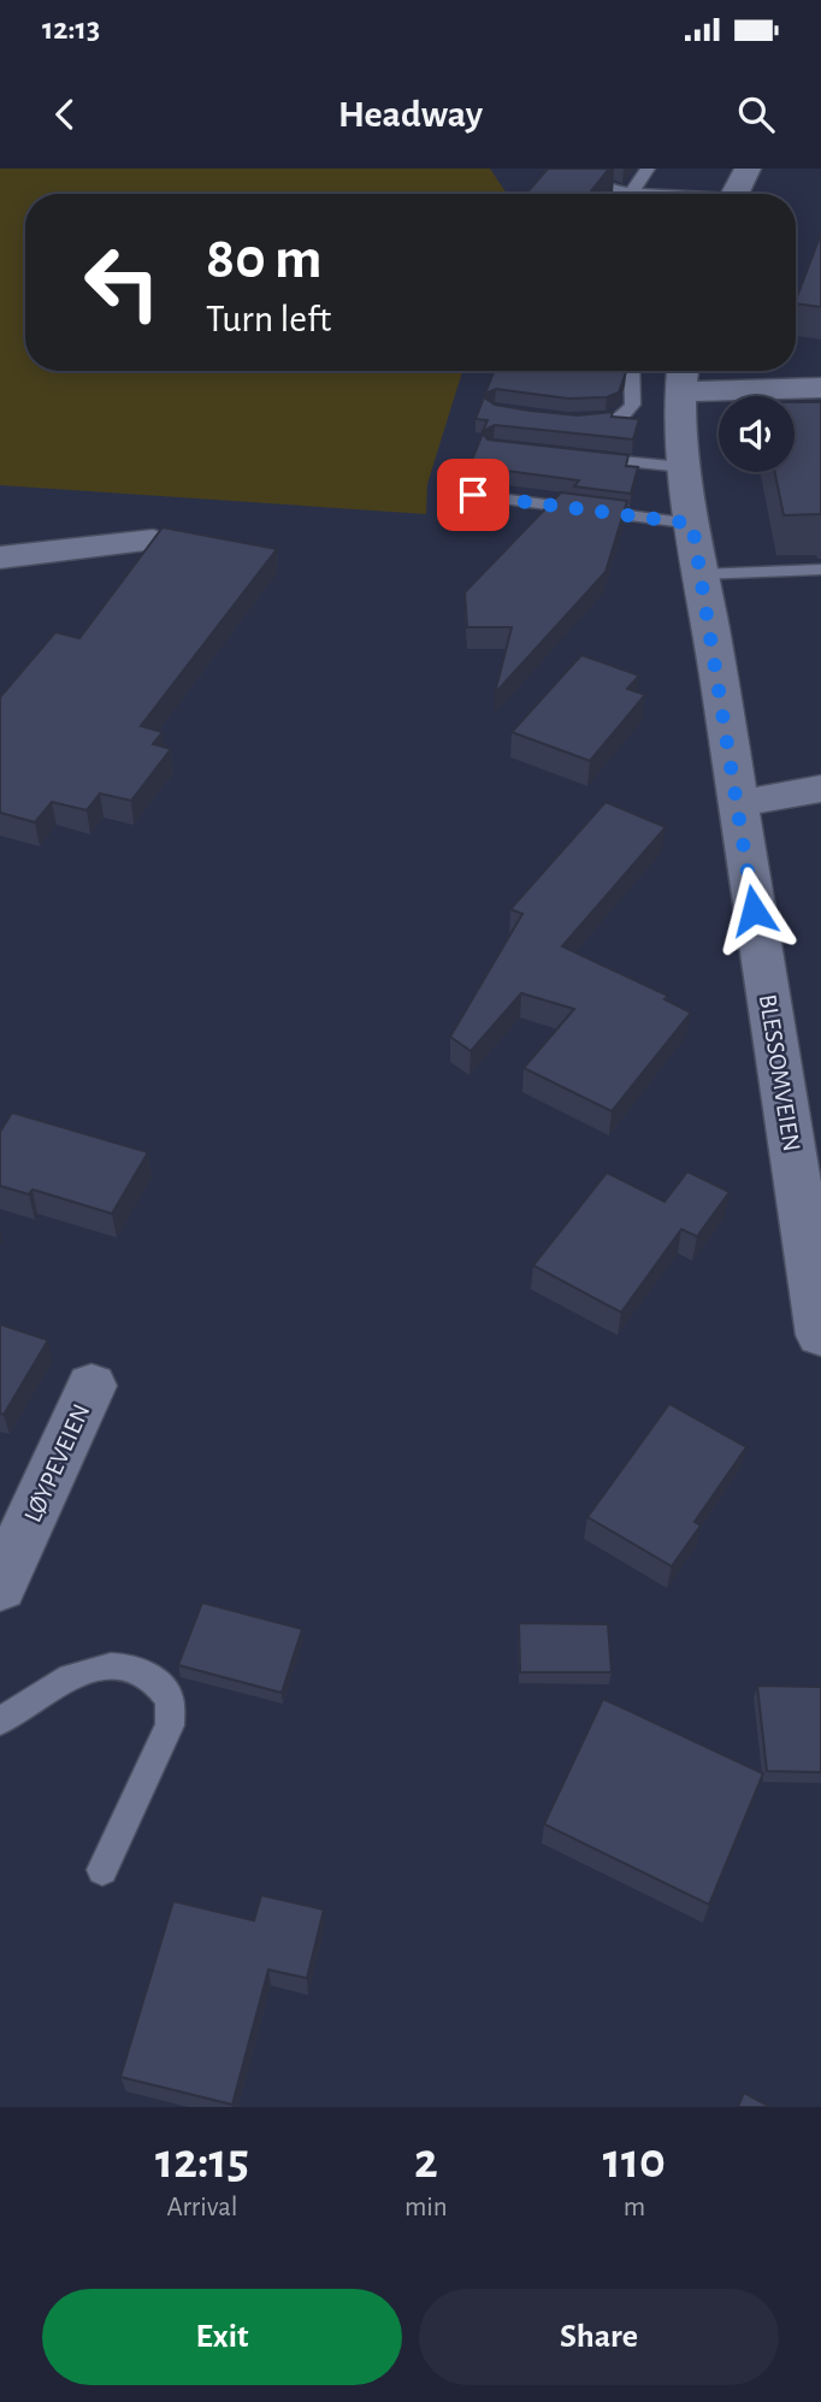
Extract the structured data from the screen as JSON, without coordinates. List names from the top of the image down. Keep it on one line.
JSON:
{"streets":{"street":["BLESSOMVEIEN","LØYPEVEIEN"]},"page":{"status":"12:13","header":"Headway","turn":["80 m","Turn left"],"eta":["12:15","Arrival","2","min","110","m"],"buttons":["Exit","Share"]}}
